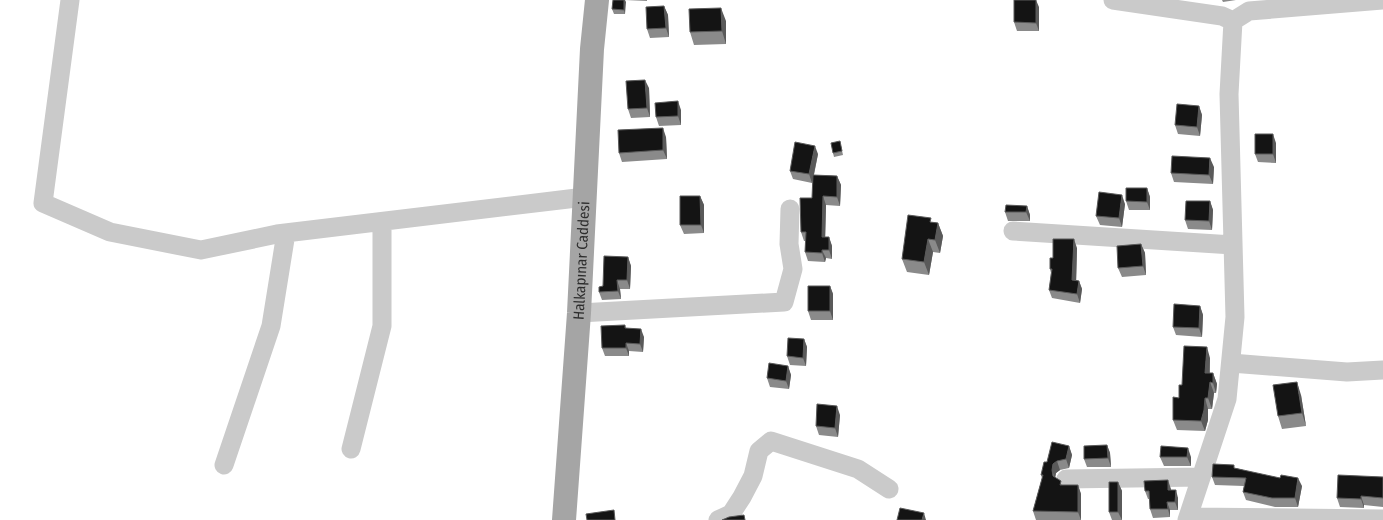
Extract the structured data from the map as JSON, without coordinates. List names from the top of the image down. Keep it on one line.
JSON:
{"streets":{"main road":["Halkapınar Caddesi"]}}
